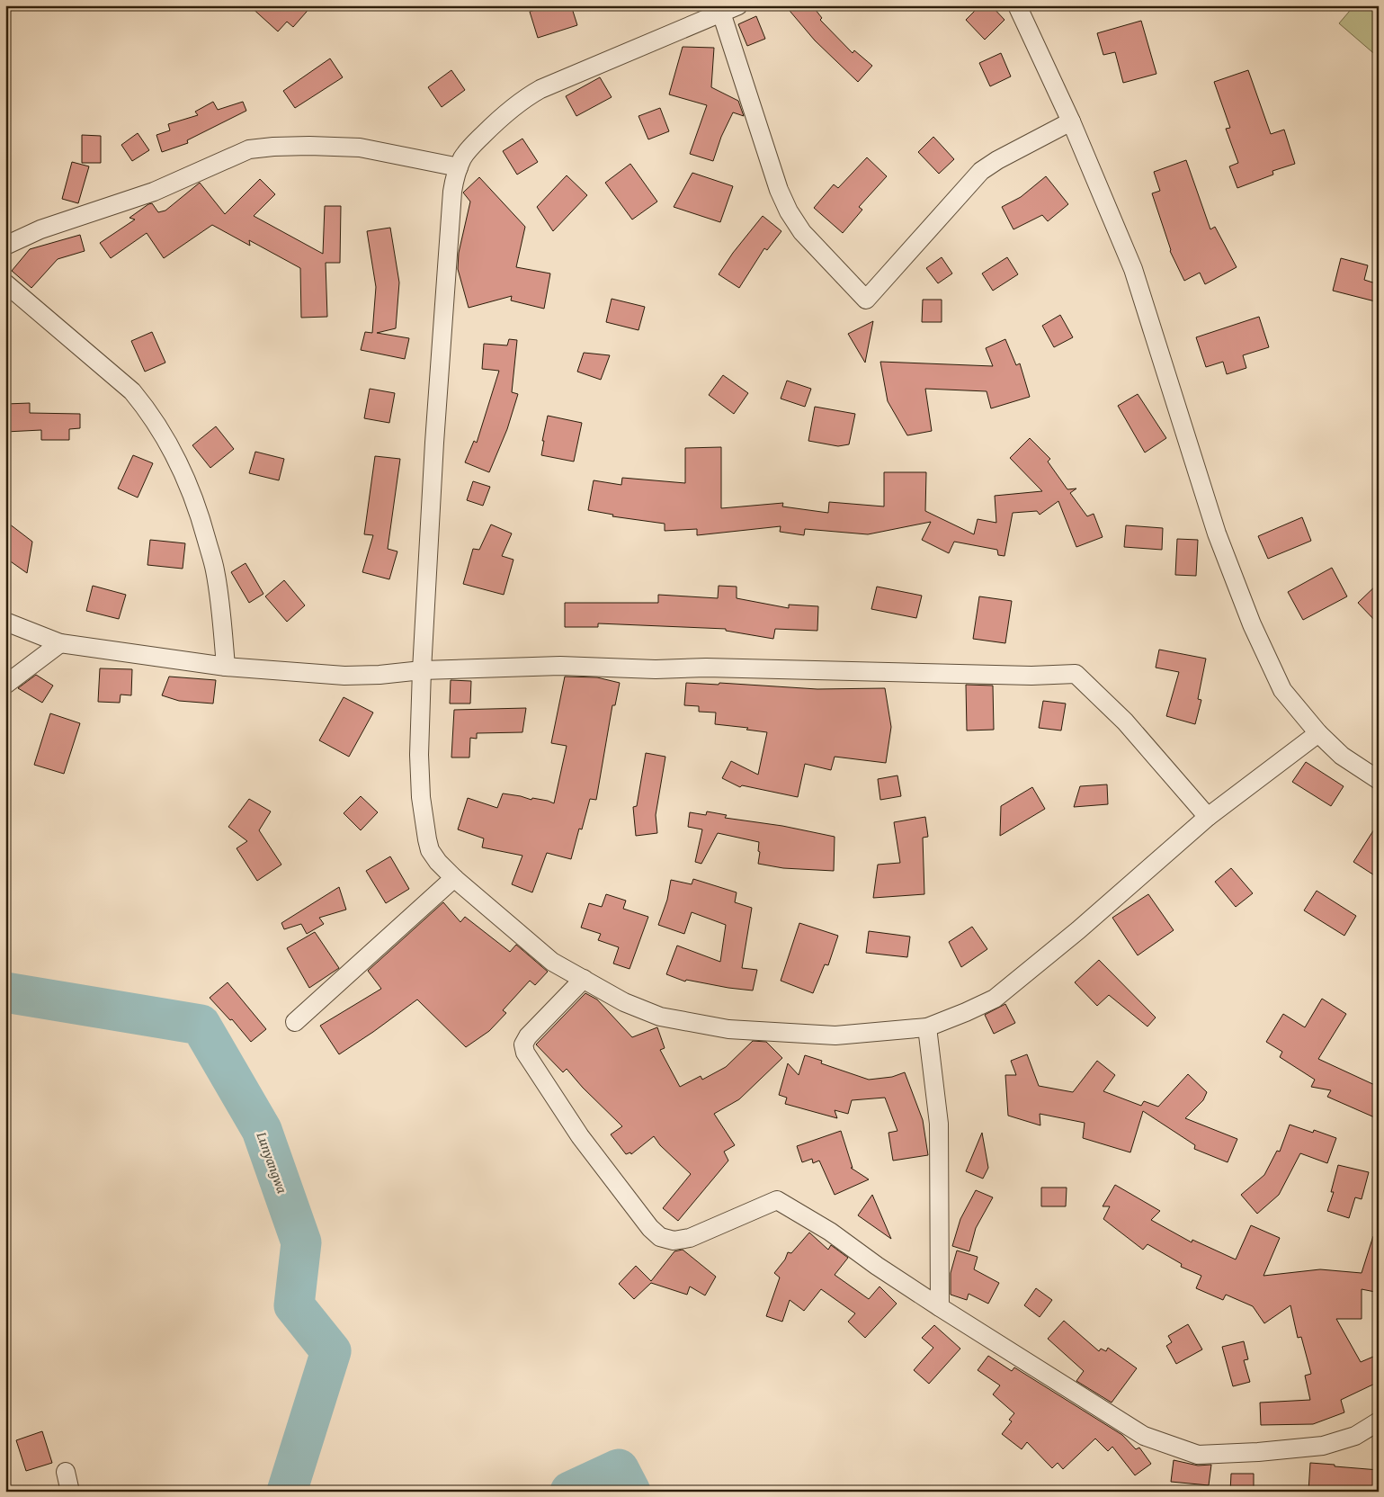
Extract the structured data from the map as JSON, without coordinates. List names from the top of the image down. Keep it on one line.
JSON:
{"water":["Lunyangwa"]}
